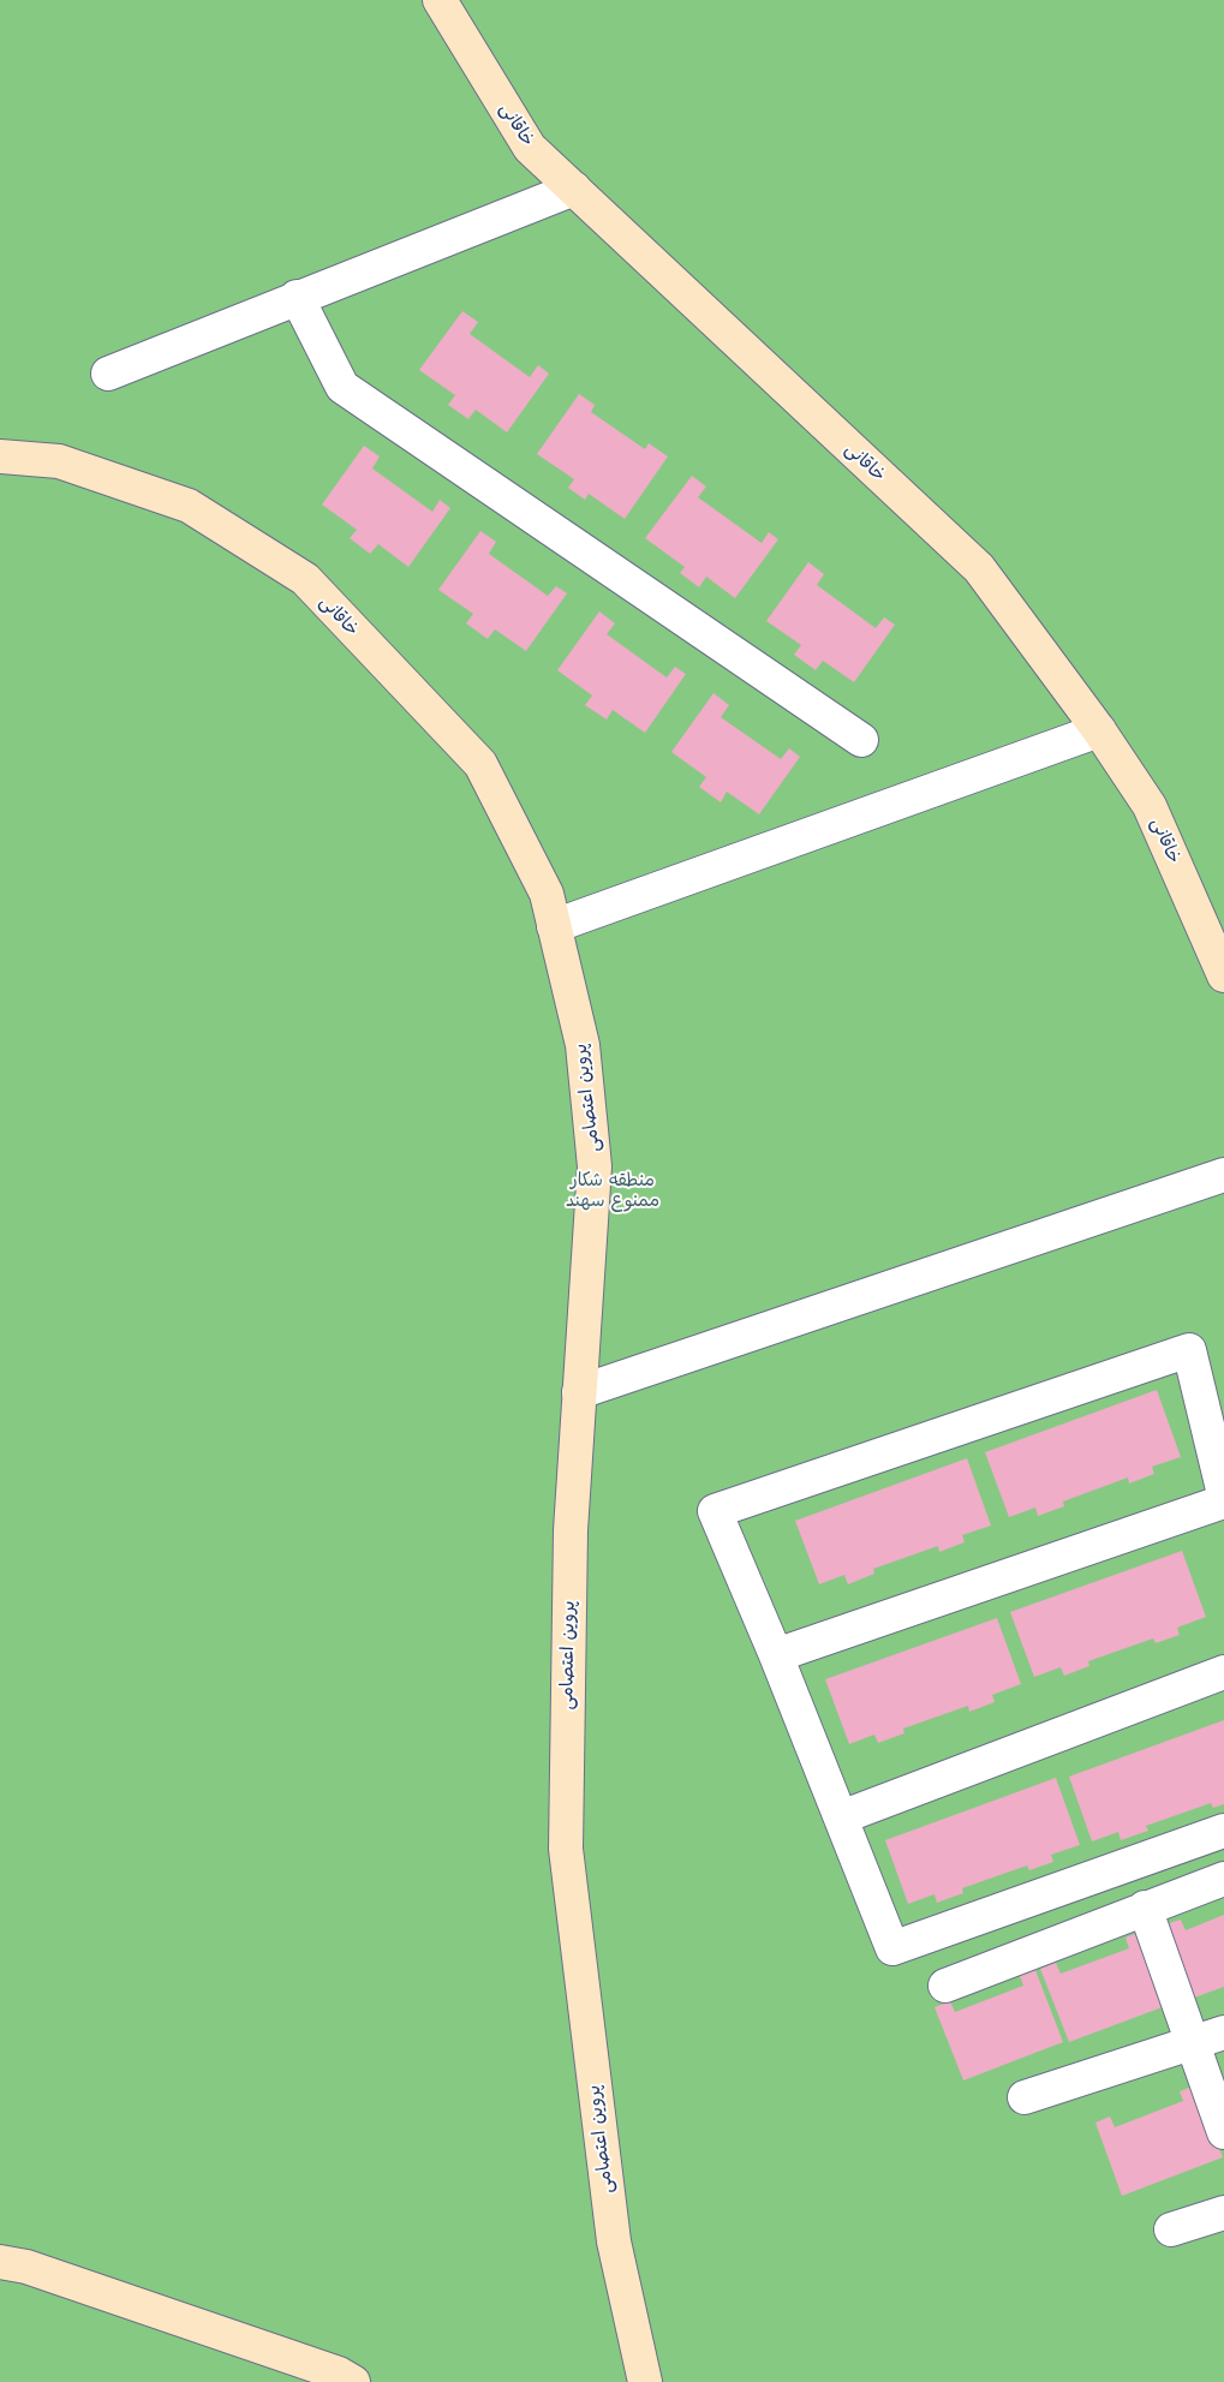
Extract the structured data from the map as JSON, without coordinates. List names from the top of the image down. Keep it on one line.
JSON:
{"streets":{"street":["خاقانی","پروین اعتصامی"]},"crossings":[["خاقانی","پروین اعتصامی"]],"parks":["منطقه شکار ممنوع سهند"]}
